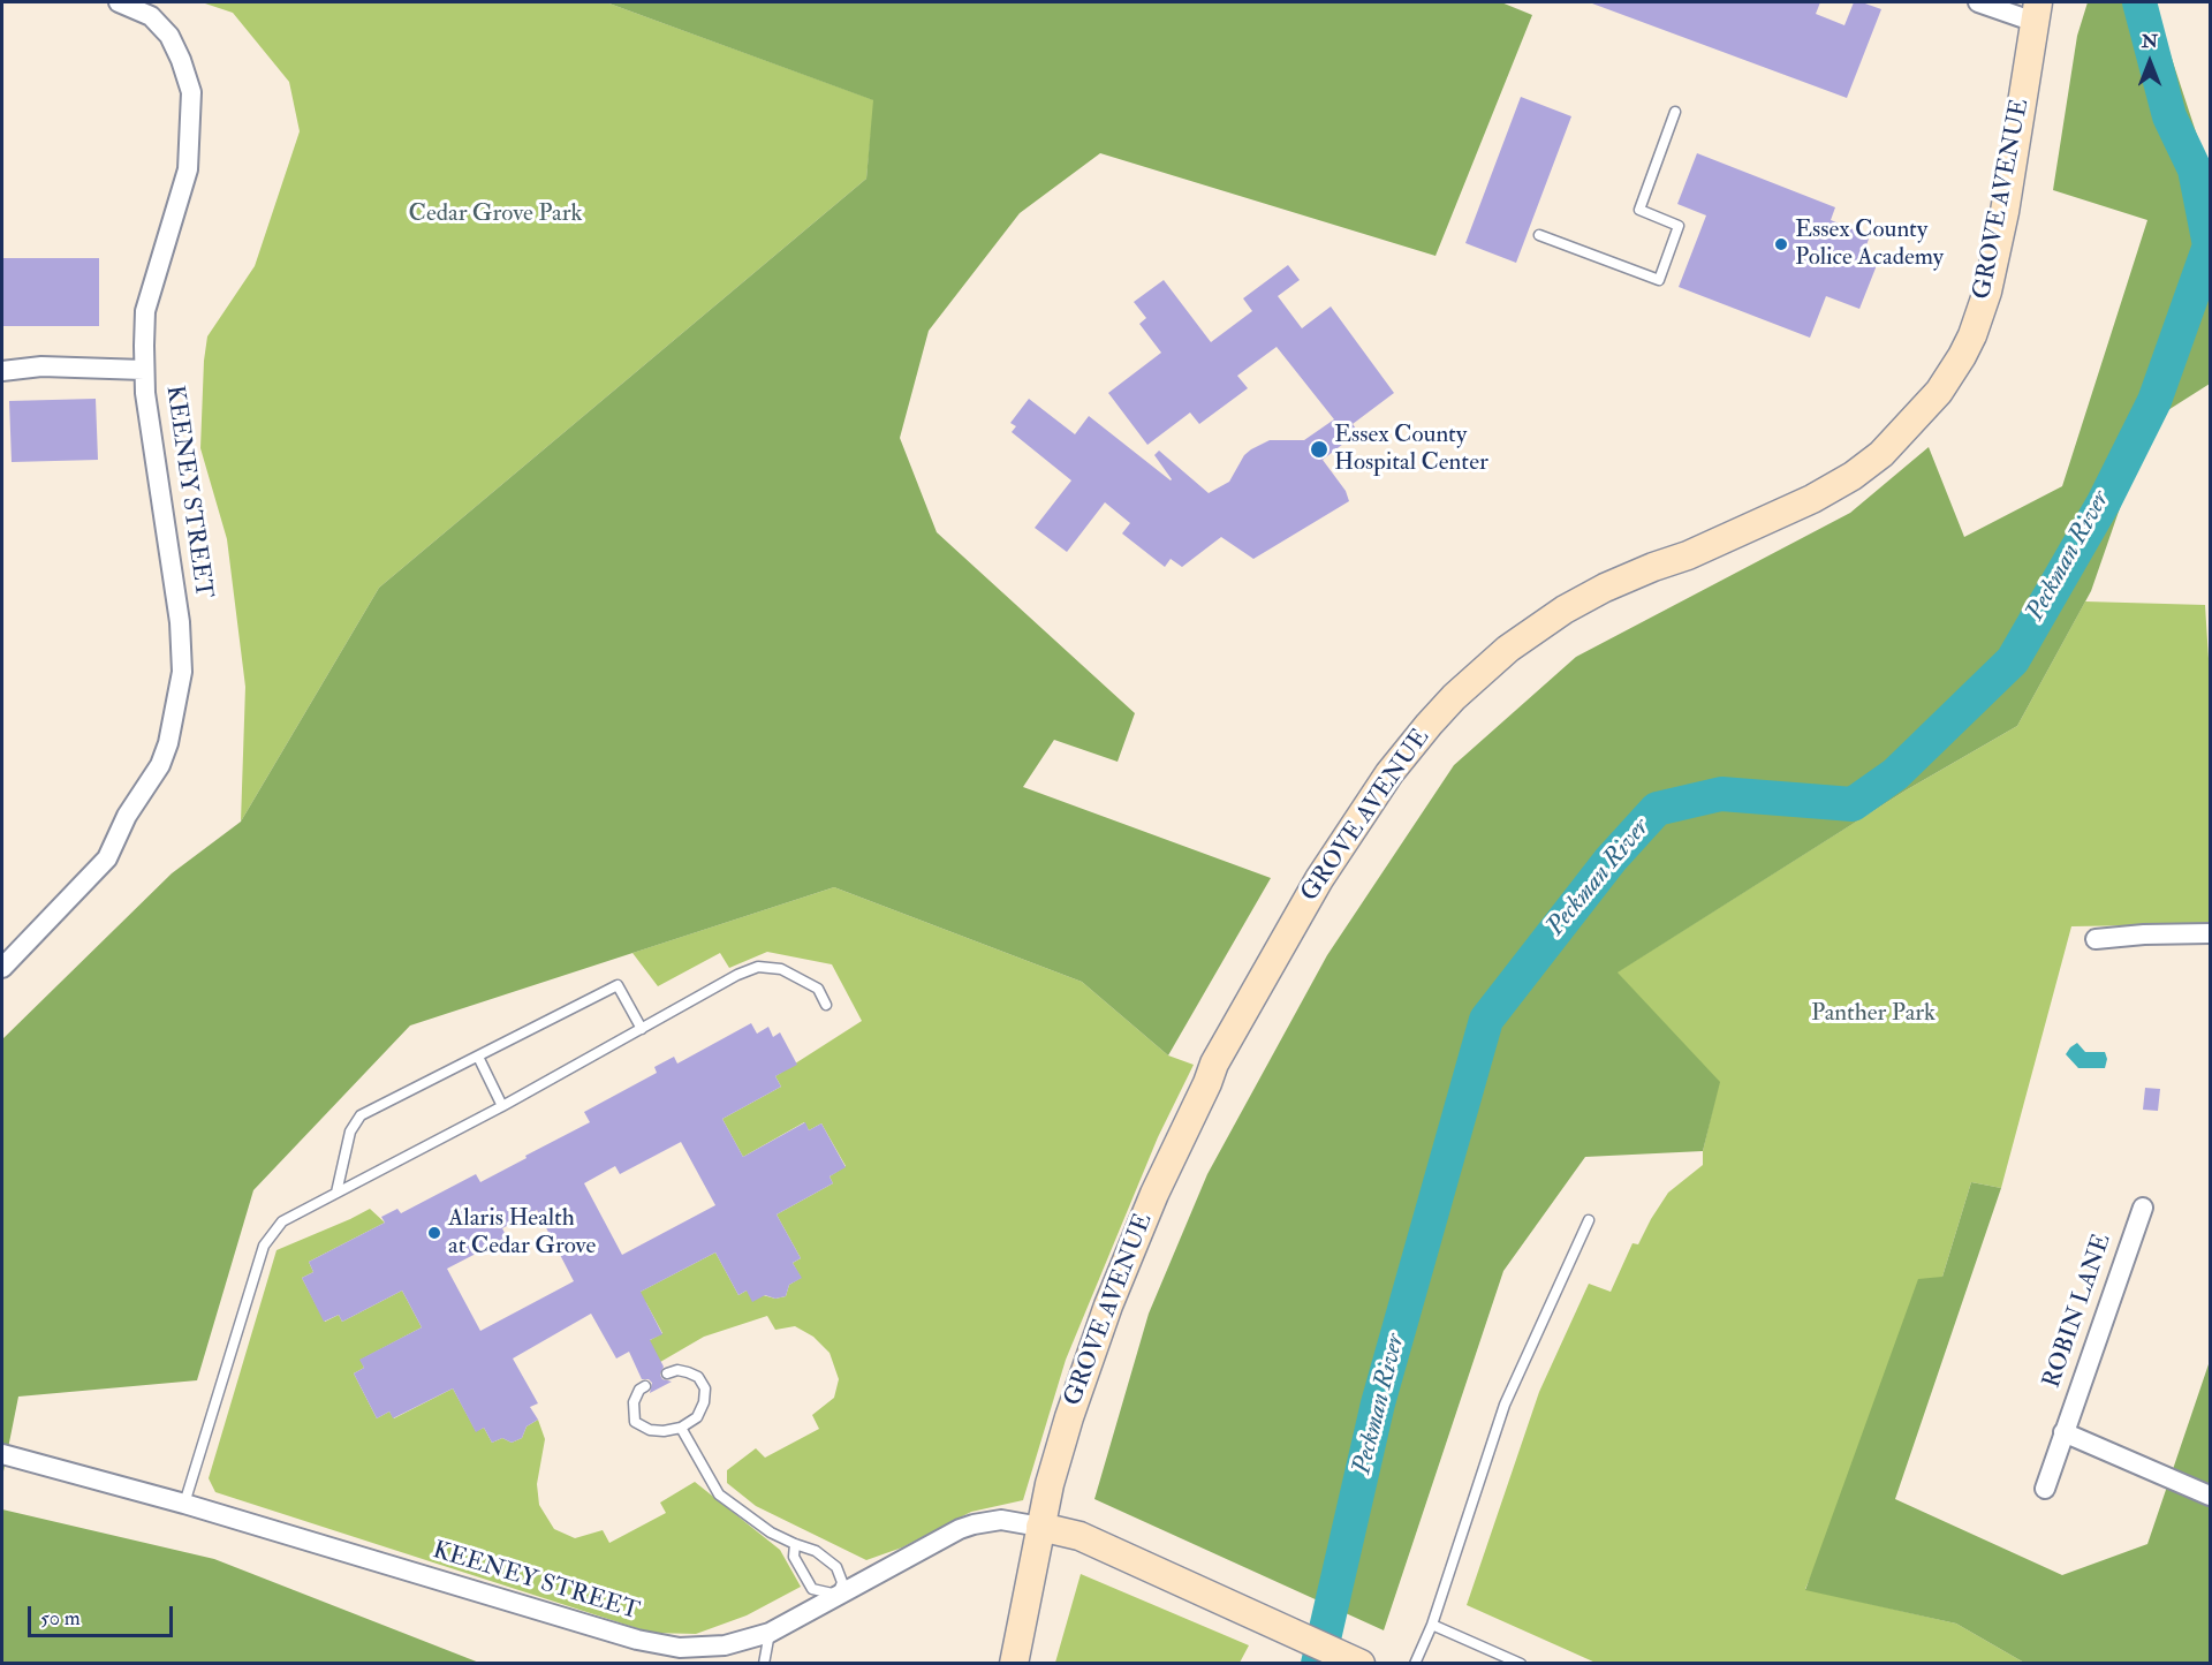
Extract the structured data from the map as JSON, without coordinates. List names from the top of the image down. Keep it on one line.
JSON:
{"streets":{"street":["GROVE AVENUE","KEENEY STREET","ROBIN LANE"]},"crossings":[["GROVE AVENUE","KEENEY STREET"]],"water":["Peckman River"],"parks":["Cedar Grove Park","Panther Park"],"places":["Essex County Police Academy","Essex County Hospital Center","Alaris Health at Cedar Grove"],"scale_bar":"50 m","north":"top"}
